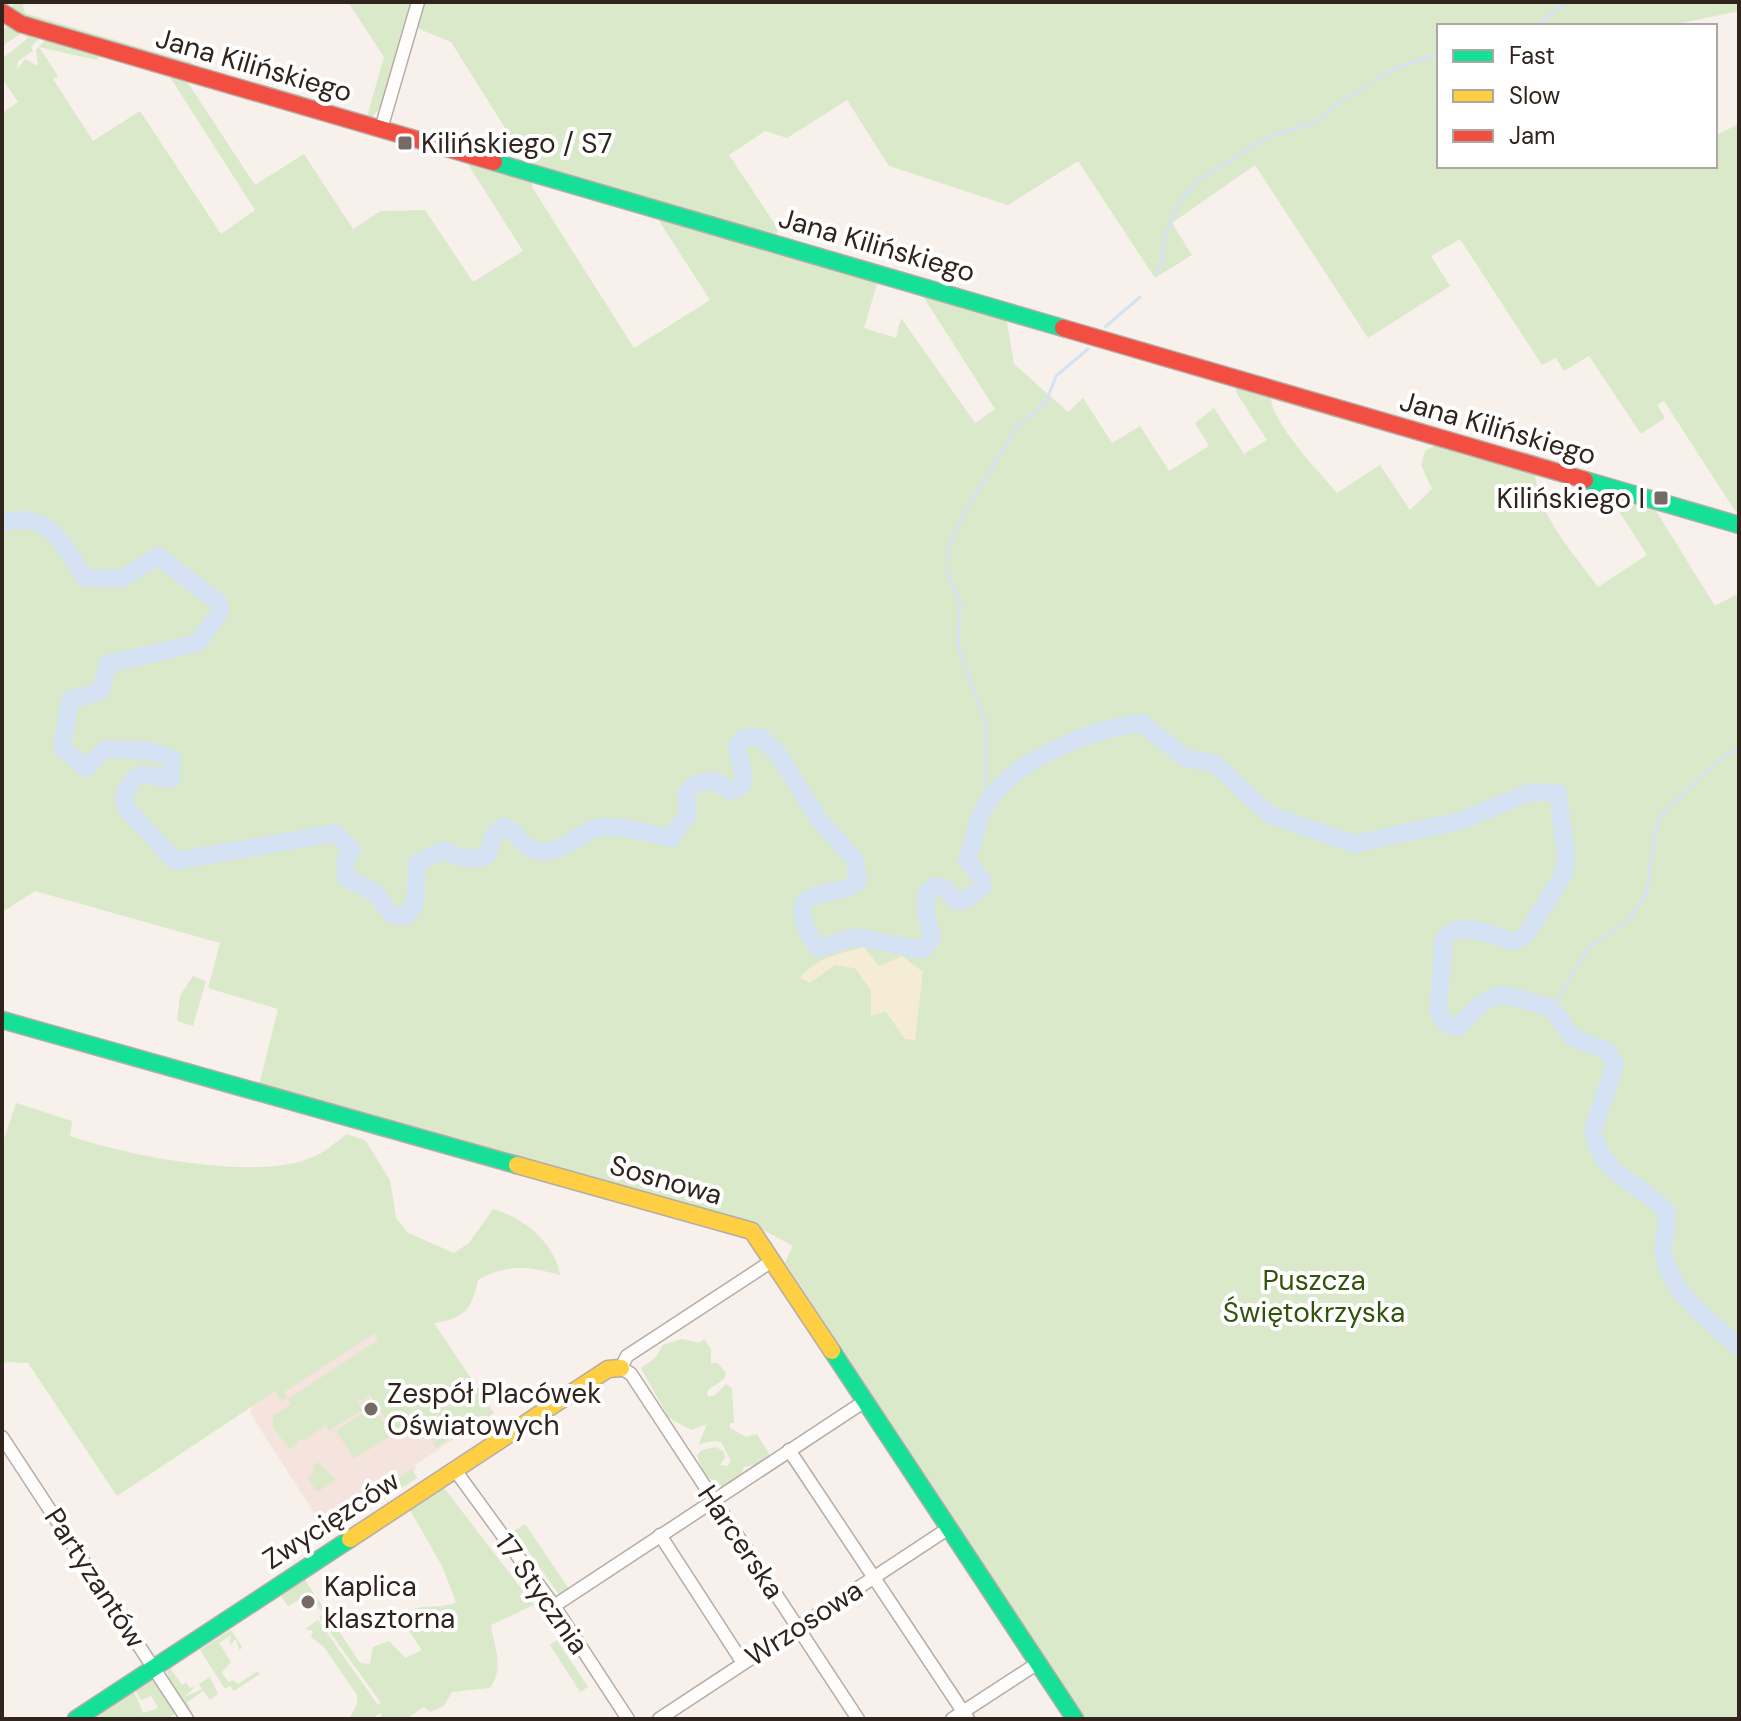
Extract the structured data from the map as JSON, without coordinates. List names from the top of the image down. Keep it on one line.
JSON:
{"streets":{"street":["Jana Kilińskiego","Sosnowa","Zwycięzców","Harcerska","Partyzantów","17 Stycznia","Wrzosowa"]},"crossings":[["Sosnowa","Zwycięzców"],["Sosnowa","Wrzosowa"],["Zwycięzców","Harcerska"],["Zwycięzców","Partyzantów"],["Zwycięzców","17 Stycznia"],["Harcerska","Wrzosowa"]],"parks":["Puszcza Świętokrzyska"],"places":{"transit":["Kilińskiego / S7","Kilińskiego I"],"other":["Zespół Placówek Oświatowych","Kaplica klasztorna"]},"legend":["Fast","Slow","Jam"]}
